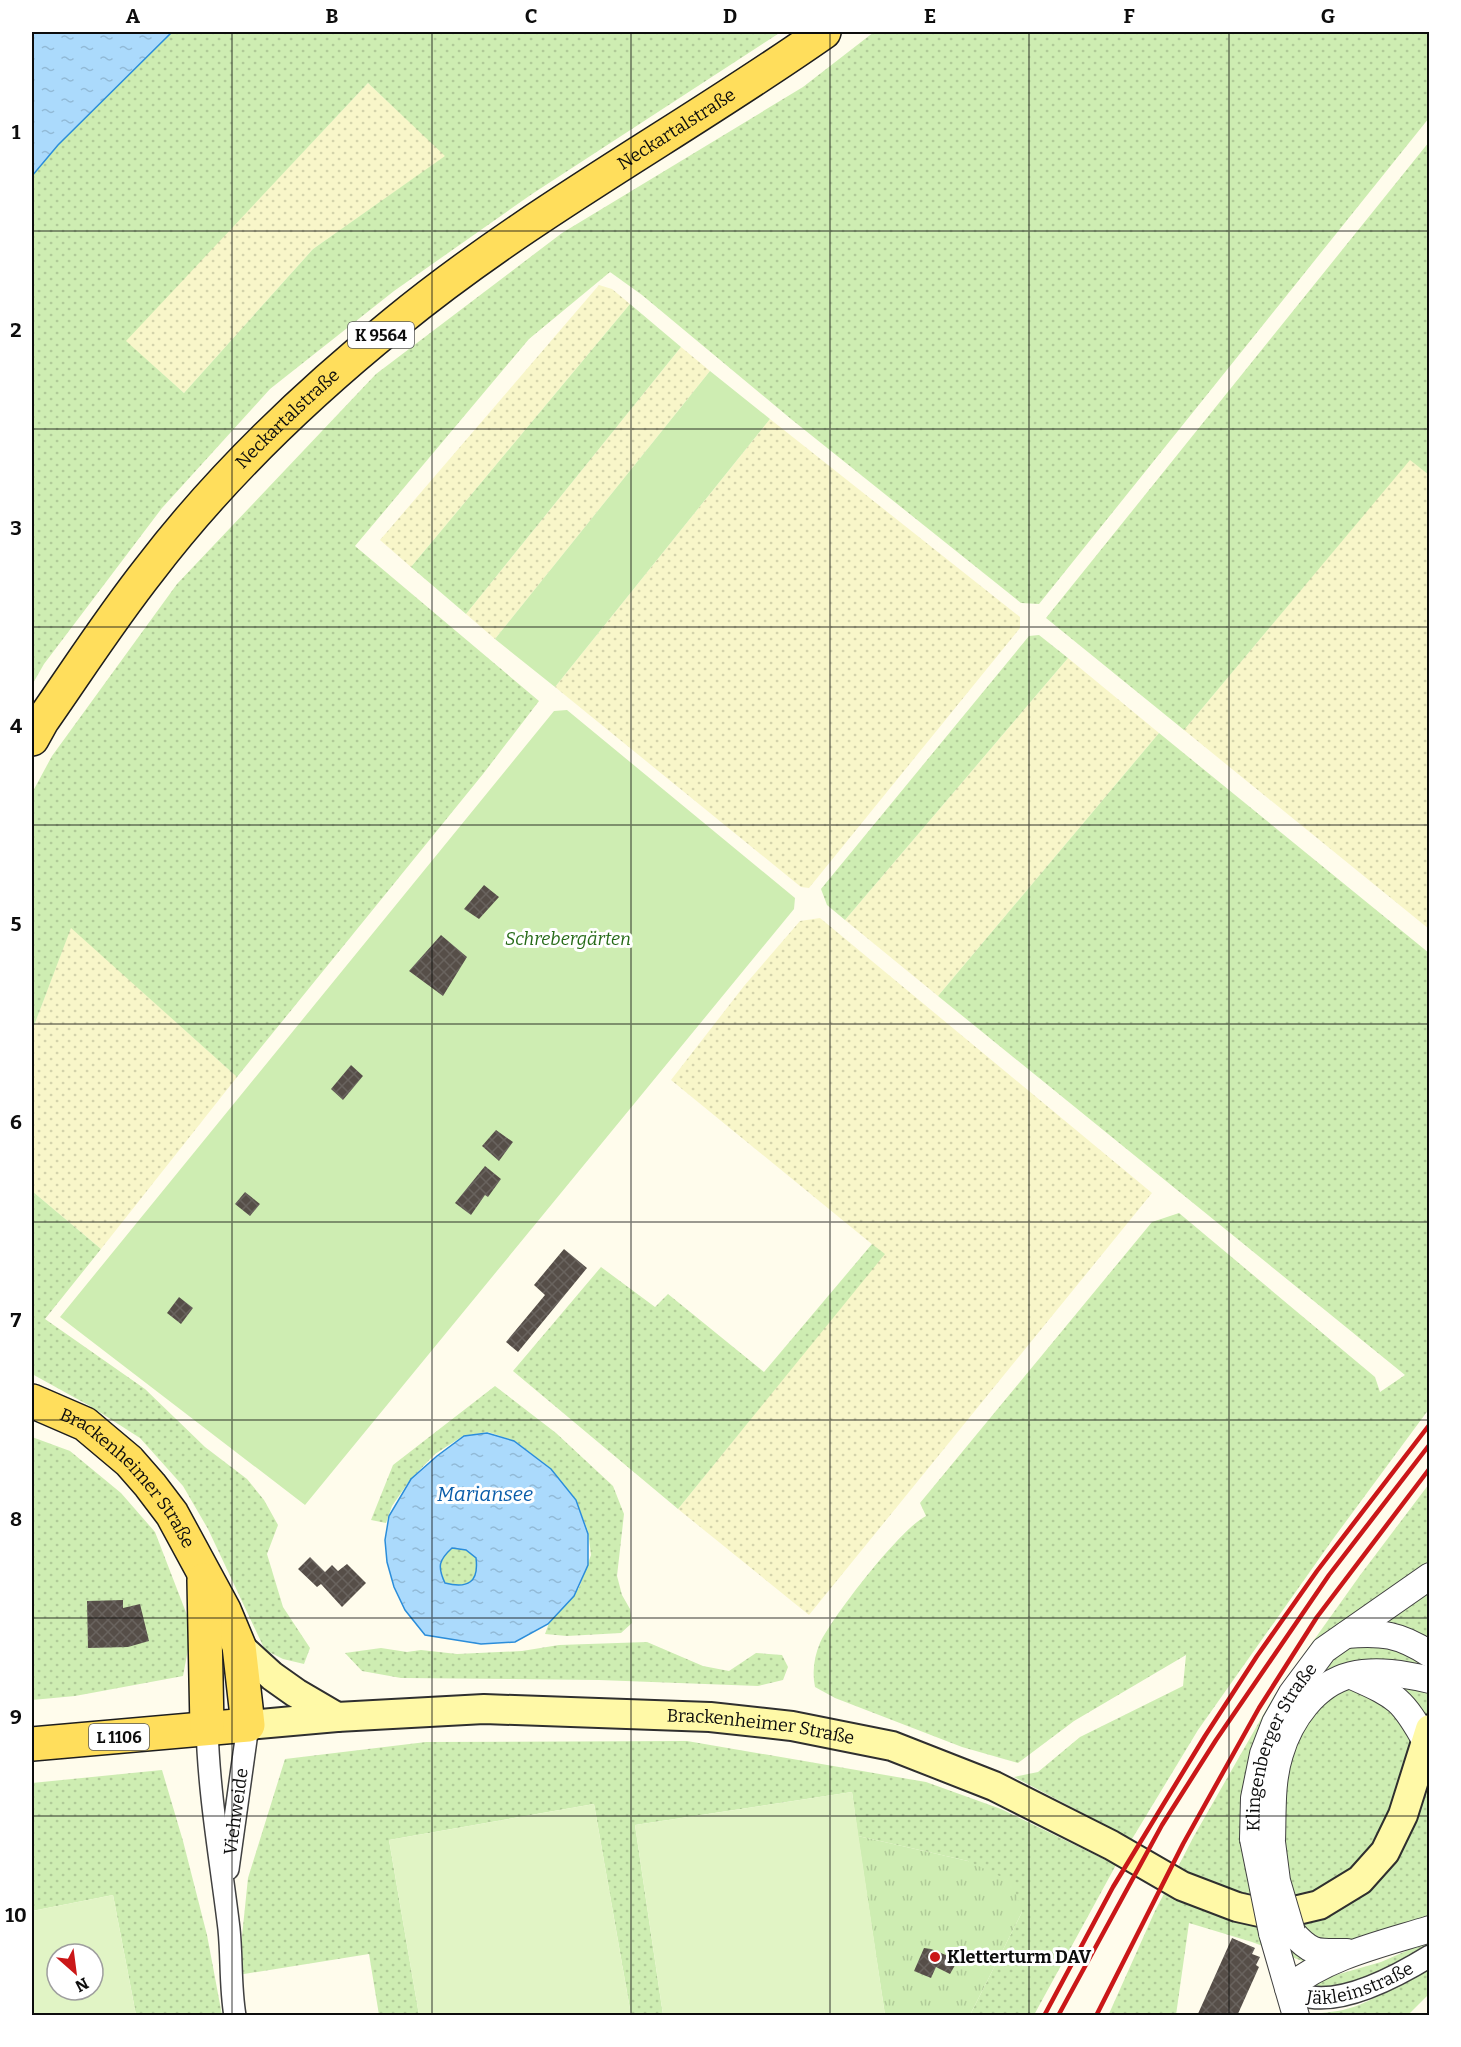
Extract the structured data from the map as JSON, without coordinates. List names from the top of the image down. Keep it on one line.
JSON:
{"streets":{"main road":["Neckartalstraße","K 9564","Brackenheimer Straße","L 1106"],"street":["Klingenberger Straße","Viehweide","Jäkleinstraße"]},"crossings":[["Brackenheimer Straße","Viehweide"],["Klingenberger Straße","Jäkleinstraße"]],"water":["Mariansee"],"parks":["Schrebergärten"],"places":["Kletterturm DAV"],"north":"bottom right","grid":{"columns":["A","B","C","D","E","F","G"],"rows":["1","2","3","4","5","6","7","8","9","10"]}}
